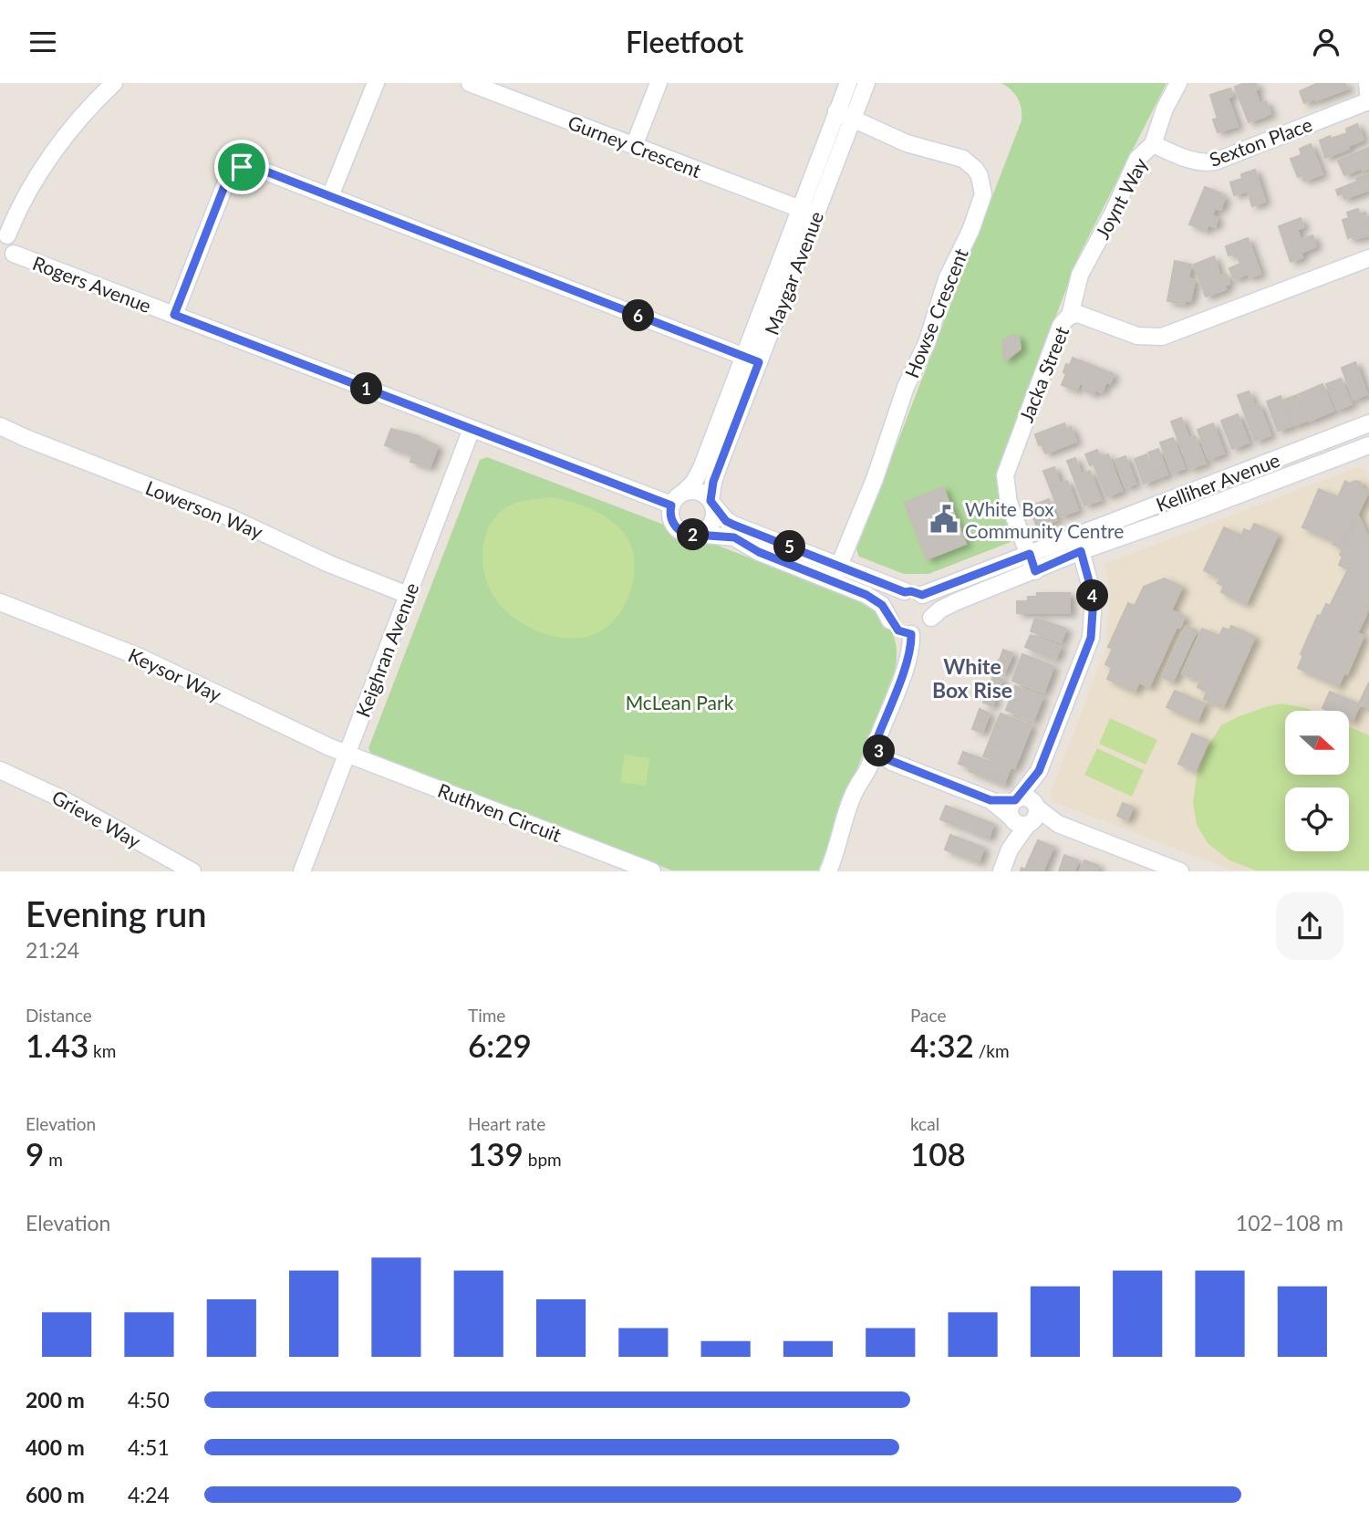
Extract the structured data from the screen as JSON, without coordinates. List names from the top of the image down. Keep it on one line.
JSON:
{"streets":{"street":["Sexton Place","Gurney Crescent","Joynt Way","Maygar Avenue","Rogers Avenue","Howse Crescent","Jacka Street","Kelliher Avenue","Lowerson Way","Keighran Avenue","Keysor Way","Ruthven Circuit","Grieve Way"]},"crossings":[["Sexton Place","Joynt Way"],["Gurney Crescent","Maygar Avenue"],["Joynt Way","Jacka Street"],["Maygar Avenue","Rogers Avenue"],["Maygar Avenue","Howse Crescent"],["Rogers Avenue","Keighran Avenue"],["Jacka Street","Kelliher Avenue"],["Lowerson Way","Keighran Avenue"],["Keighran Avenue","Keysor Way"],["Keighran Avenue","Ruthven Circuit"],["Keysor Way","Ruthven Circuit"]],"districts":["White Box Rise"],"parks":["McLean Park"],"places":{"public building":["White Box Community Centre"]},"north":"right","page":{"header":"Fleetfoot","pins":["6","1","2","5","4","3"],"heading":["Evening run","21:24"],"stats":[["Distance","1.43 km"],["Time","6:29"],["Pace","4:32 /km"],["Elevation","9 m"],["Heart rate","139 bpm"],["kcal","108"]],"chart":["Elevation","102–108 m"],"list":[{"name":"200 m","note":"4:50"},{"name":"400 m","note":"4:51"},{"name":"600 m","note":"4:24"}]}}
